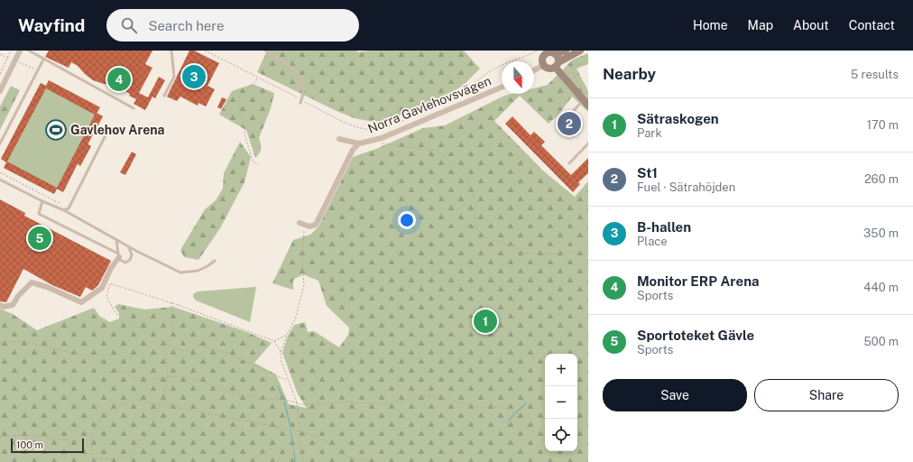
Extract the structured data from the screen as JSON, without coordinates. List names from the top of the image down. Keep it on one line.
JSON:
{"streets":{"street":["Norra Gavlehovsvägen"]},"places":{"sports":["Gavlehov Arena"]},"scale_bar":"100 m","north":"bottom","page":{"header":"Wayfind","search":"Search here","nav":["Home","Map","About","Contact"],"heading":["Nearby","5 results"],"pins":["3","4","2","5","1"],"list":[{"mark":"1","name":"Sätraskogen","note":"Park","value":"170 m"},{"mark":"2","name":"St1","note":"Fuel · Sätrahöjden","value":"260 m"},{"mark":"3","name":"B-hallen","note":"Place","value":"350 m"},{"mark":"4","name":"Monitor ERP Arena","note":"Sports","value":"440 m"},{"mark":"5","name":"Sportoteket Gävle","note":"Sports","value":"500 m"}],"map_buttons":["+","−"],"buttons":["Save","Share"],"scale":"100 m"}}
